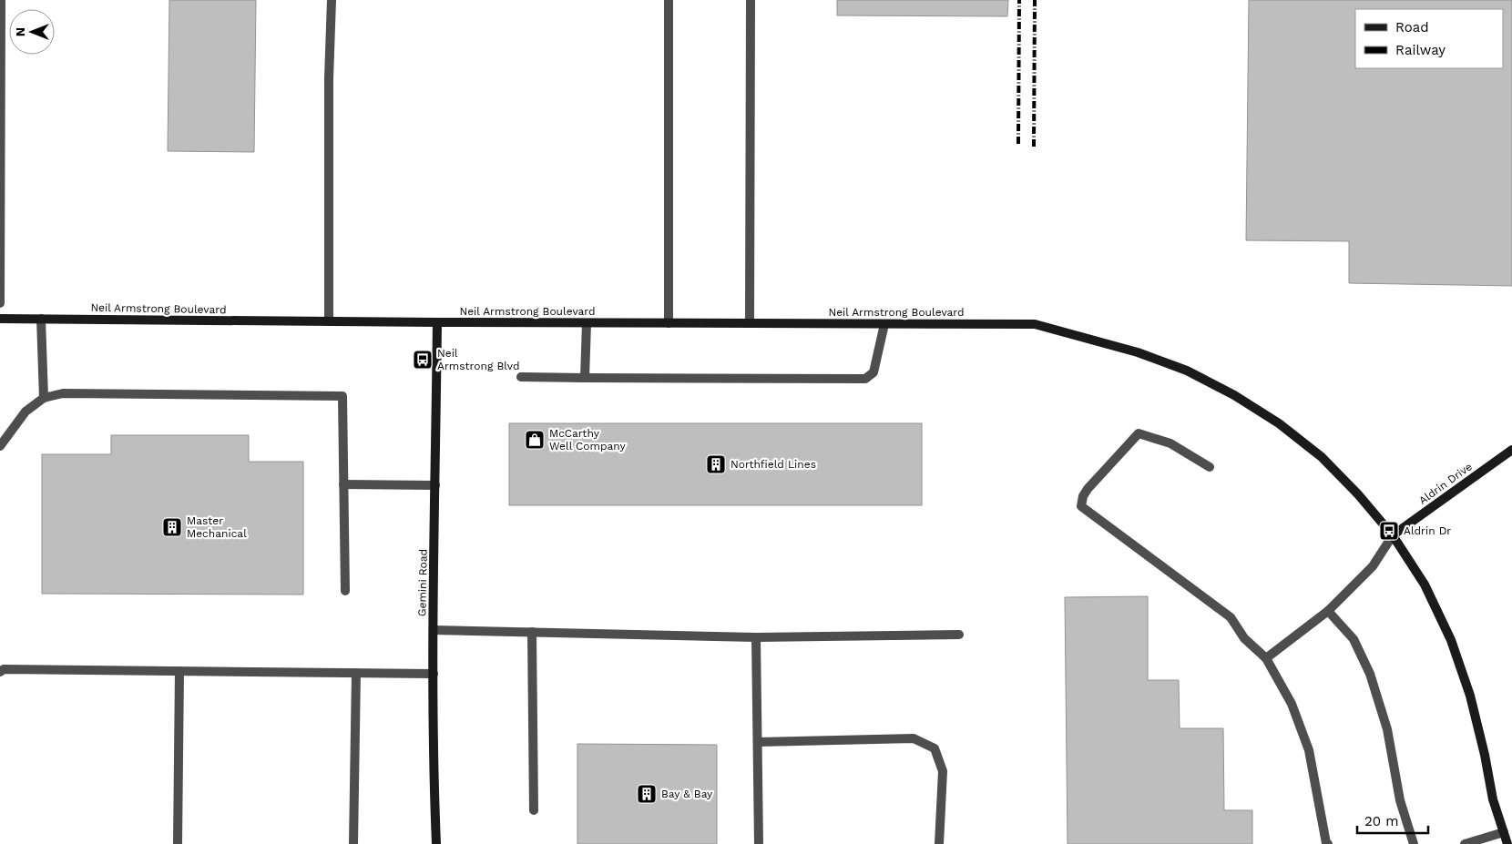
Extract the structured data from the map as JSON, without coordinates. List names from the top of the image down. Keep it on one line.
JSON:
{"streets":{"street":["Neil Armstrong Boulevard","Aldrin Drive","Gemini Road"]},"crossings":[["Neil Armstrong Boulevard","Aldrin Drive"],["Neil Armstrong Boulevard","Gemini Road"]],"places":{"bus stop":["Neil Armstrong Blvd","Aldrin Dr"],"shop":["McCarthy Well Company"],"building":["Northfield Lines","Master Mechanical","Bay & Bay"]},"legend":["Road","Railway"],"scale_bar":"20 m","north":"left"}
